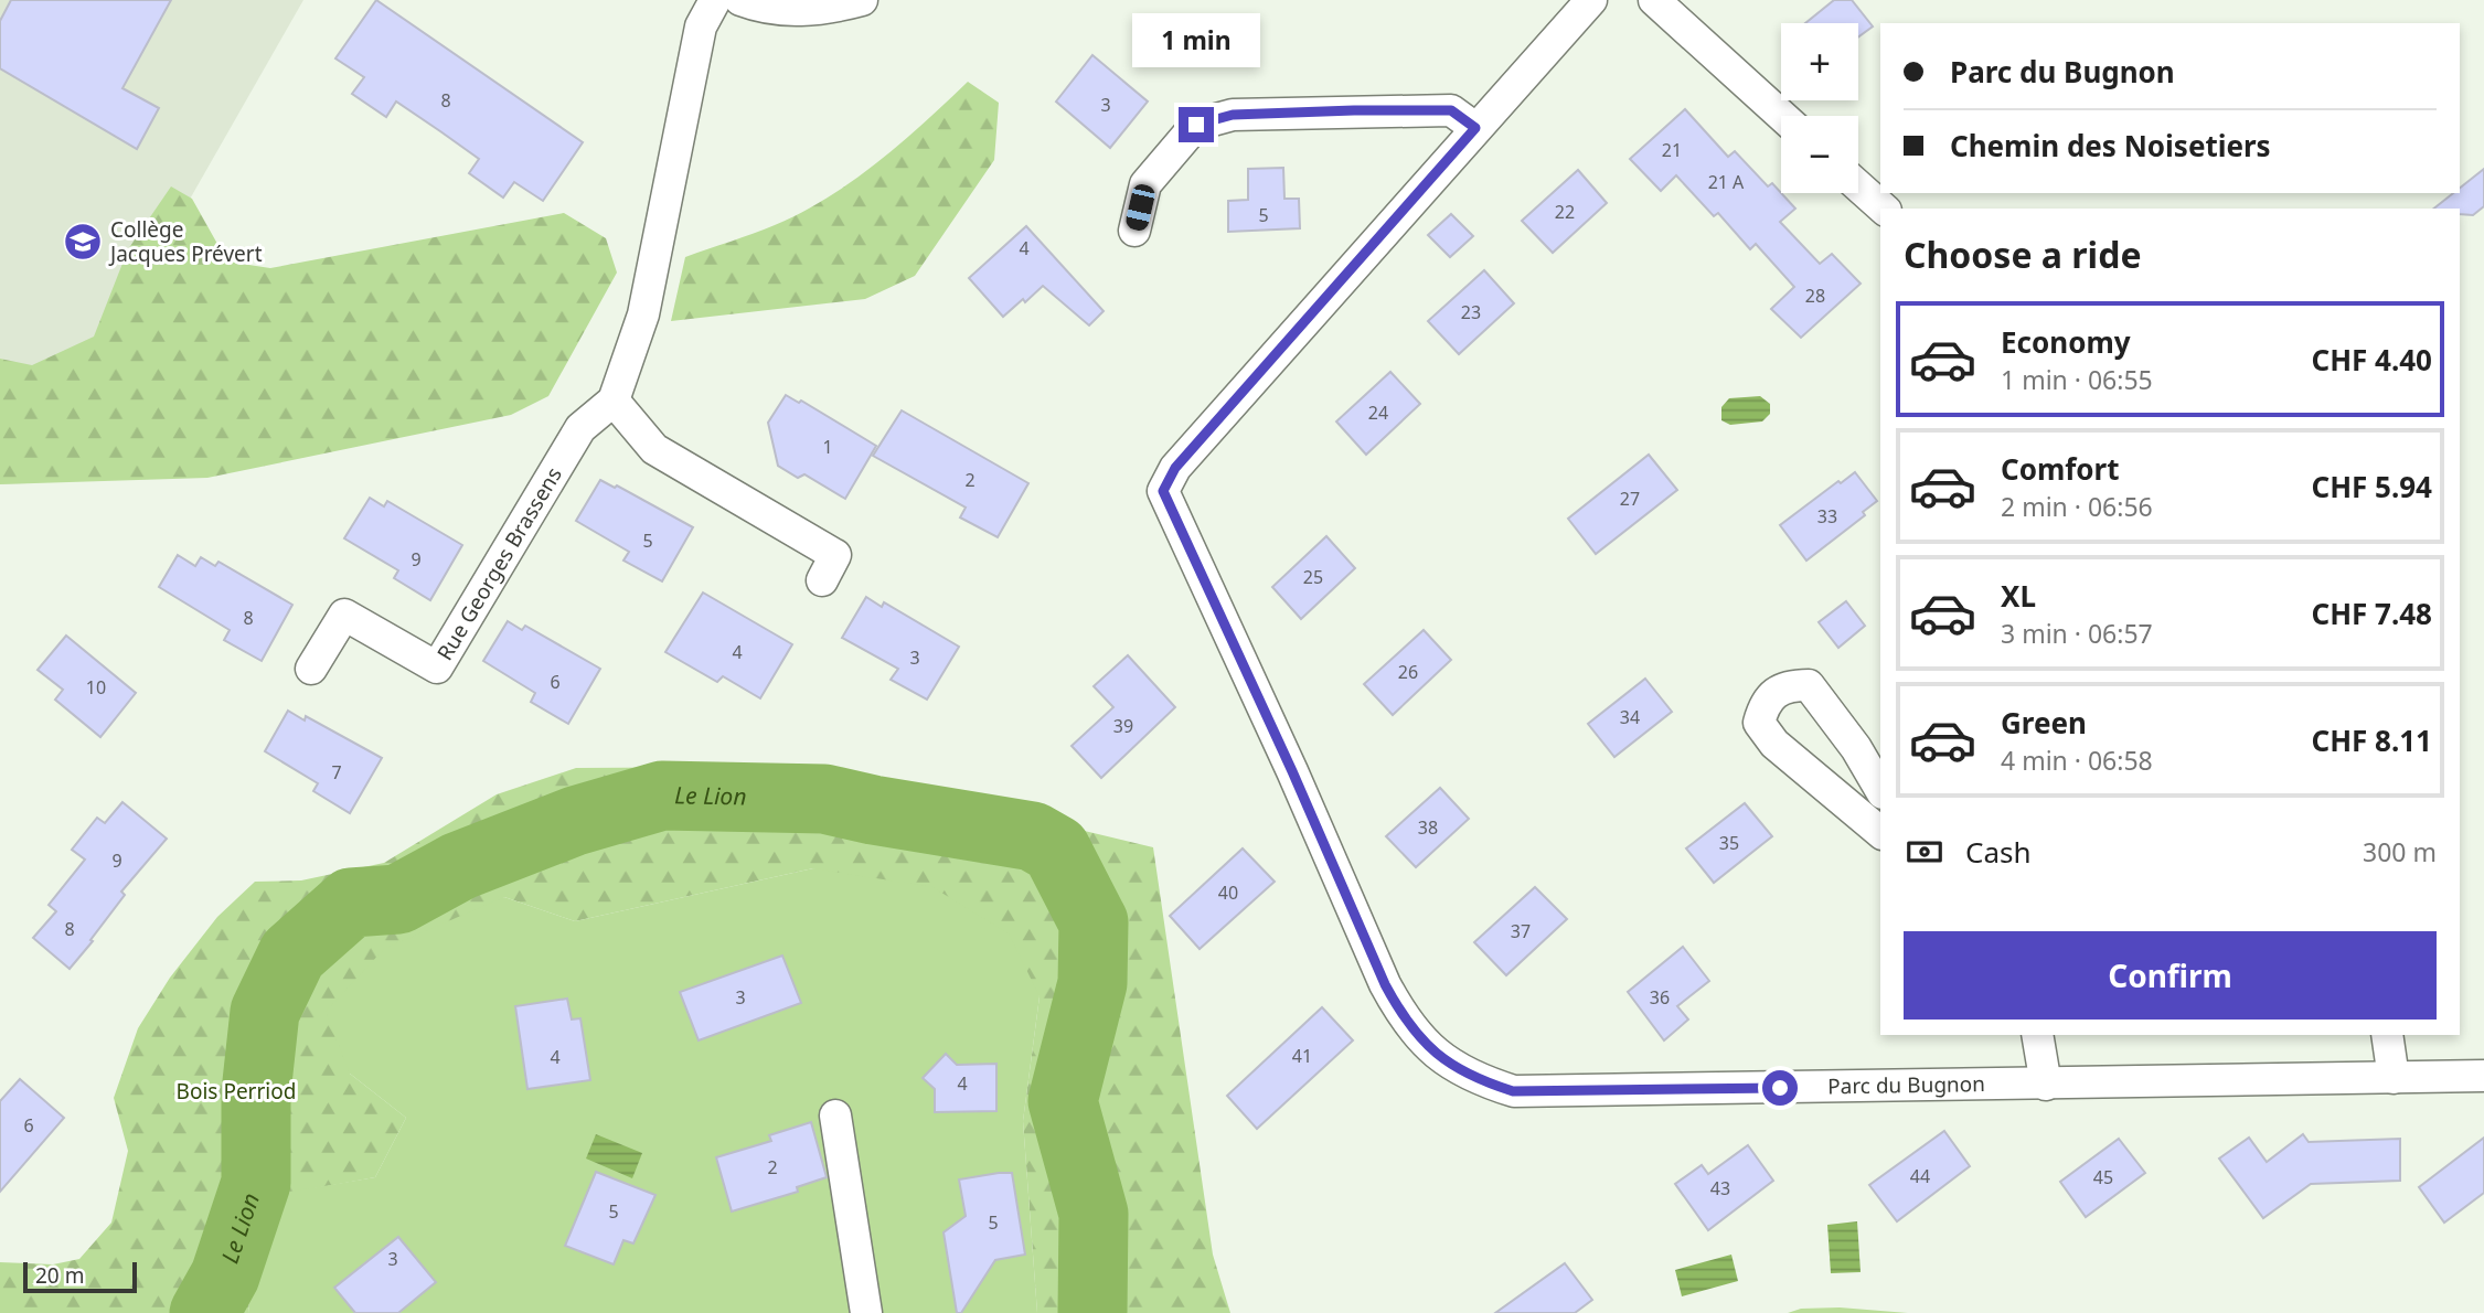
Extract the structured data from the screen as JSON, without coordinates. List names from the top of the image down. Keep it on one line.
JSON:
{"streets":{"street":["Rue Georges Brassens","Parc du Bugnon"]},"water":["Le Lion"],"parks":["Bois Perriod"],"places":{"school or university":["Collège Jacques Prévert"]},"house_numbers":["8","3","21","21 A","22","5","4","28","23","24","1","2","27","33","5","9","25","8","4","3","26","6","10","34","39","7","38","35","9","40","8","37","3","36","41","4","4","6","2","44","45","43","5","5","3"],"scale_bar":"20 m","page":{"bubble":"1 min","map_buttons":["+","−"],"banner":["Parc du Bugnon","Chemin des Noisetiers"],"heading":"Choose a ride","list":[{"name":"Economy","note":"1 min · 06:55","value":"CHF 4.40"},{"name":"Comfort","note":"2 min · 06:56","value":"CHF 5.94"},{"name":"XL","note":"3 min · 06:57","value":"CHF 7.48"},{"name":"Green","note":"4 min · 06:58","value":"CHF 8.11"}],"pay":["Cash","300 m"],"buttons":"Confirm","scale":"20 m"}}
